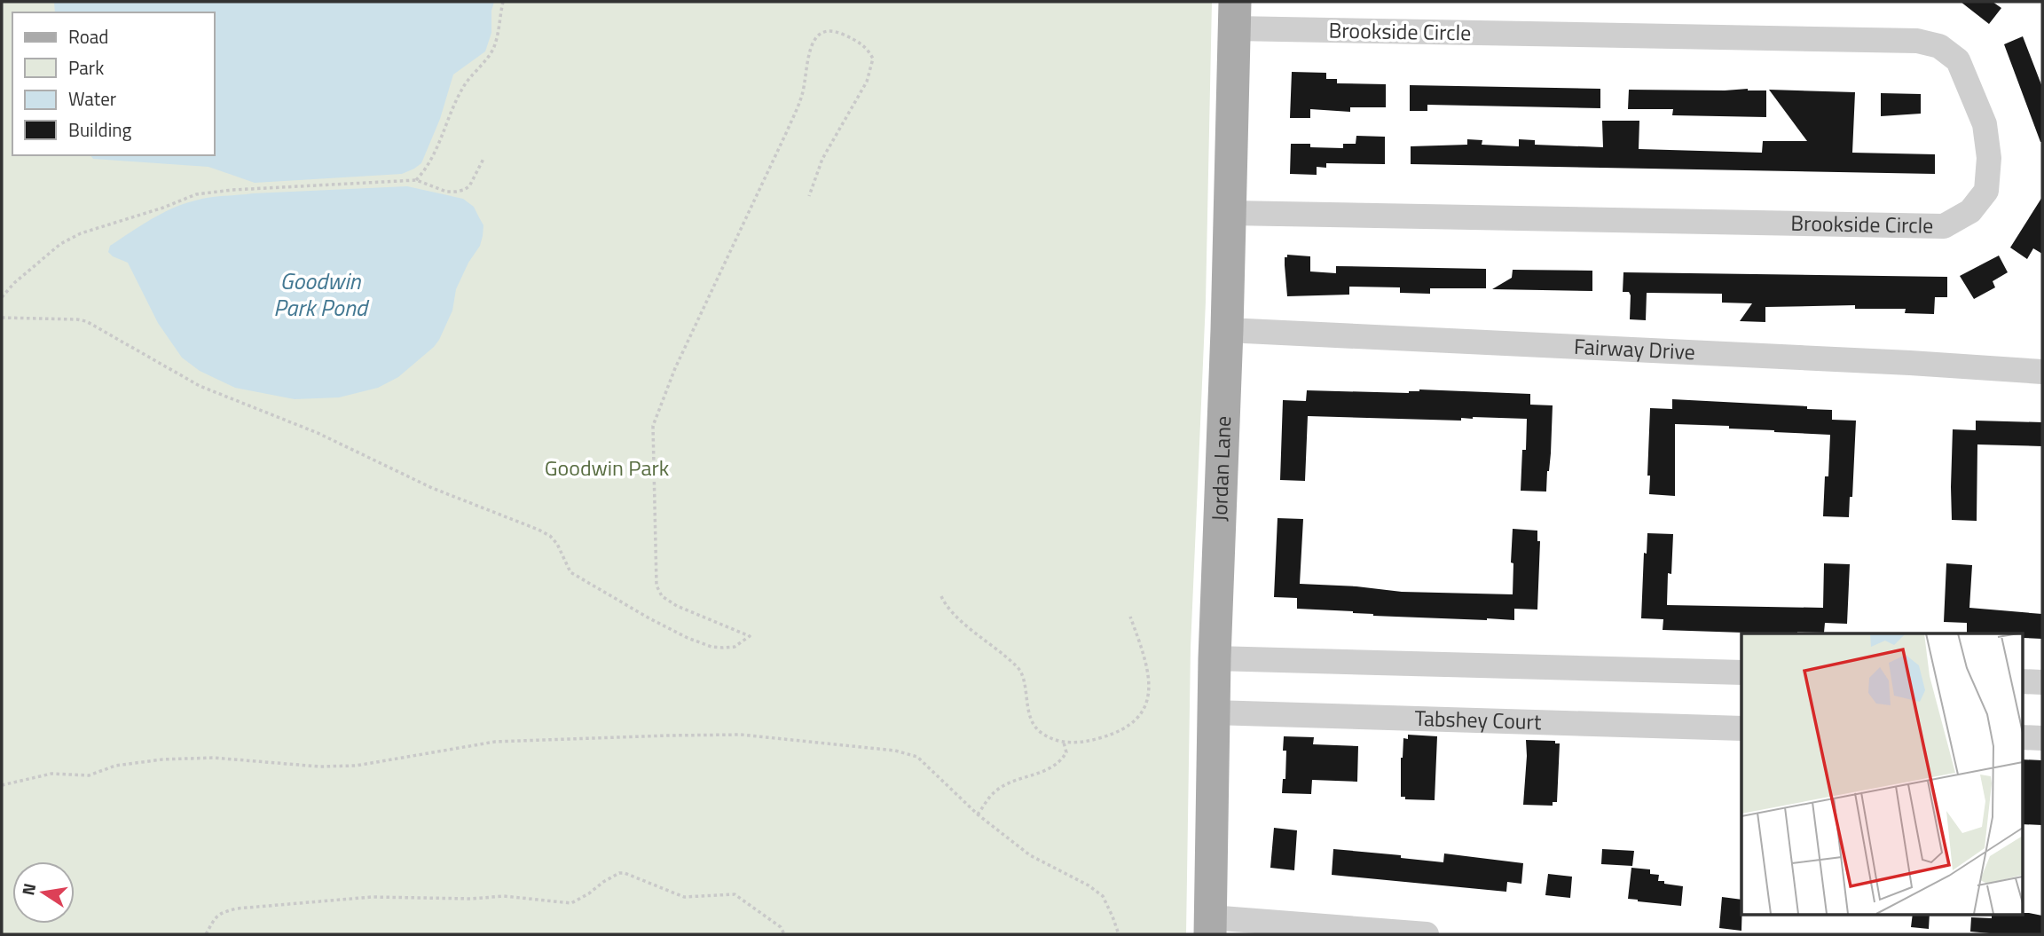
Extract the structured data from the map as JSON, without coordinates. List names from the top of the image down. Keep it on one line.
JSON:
{"streets":{"main road":["Jordan Lane"],"street":["Brookside Circle","Fairway Drive","Tabshey Court"]},"crossings":[["Brookside Circle","Jordan Lane"],["Fairway Drive","Jordan Lane"],["Jordan Lane","Tabshey Court"]],"water":["Goodwin Park Pond"],"parks":["Goodwin Park"],"legend":["Road","Park","Water","Building"],"north":"left"}
